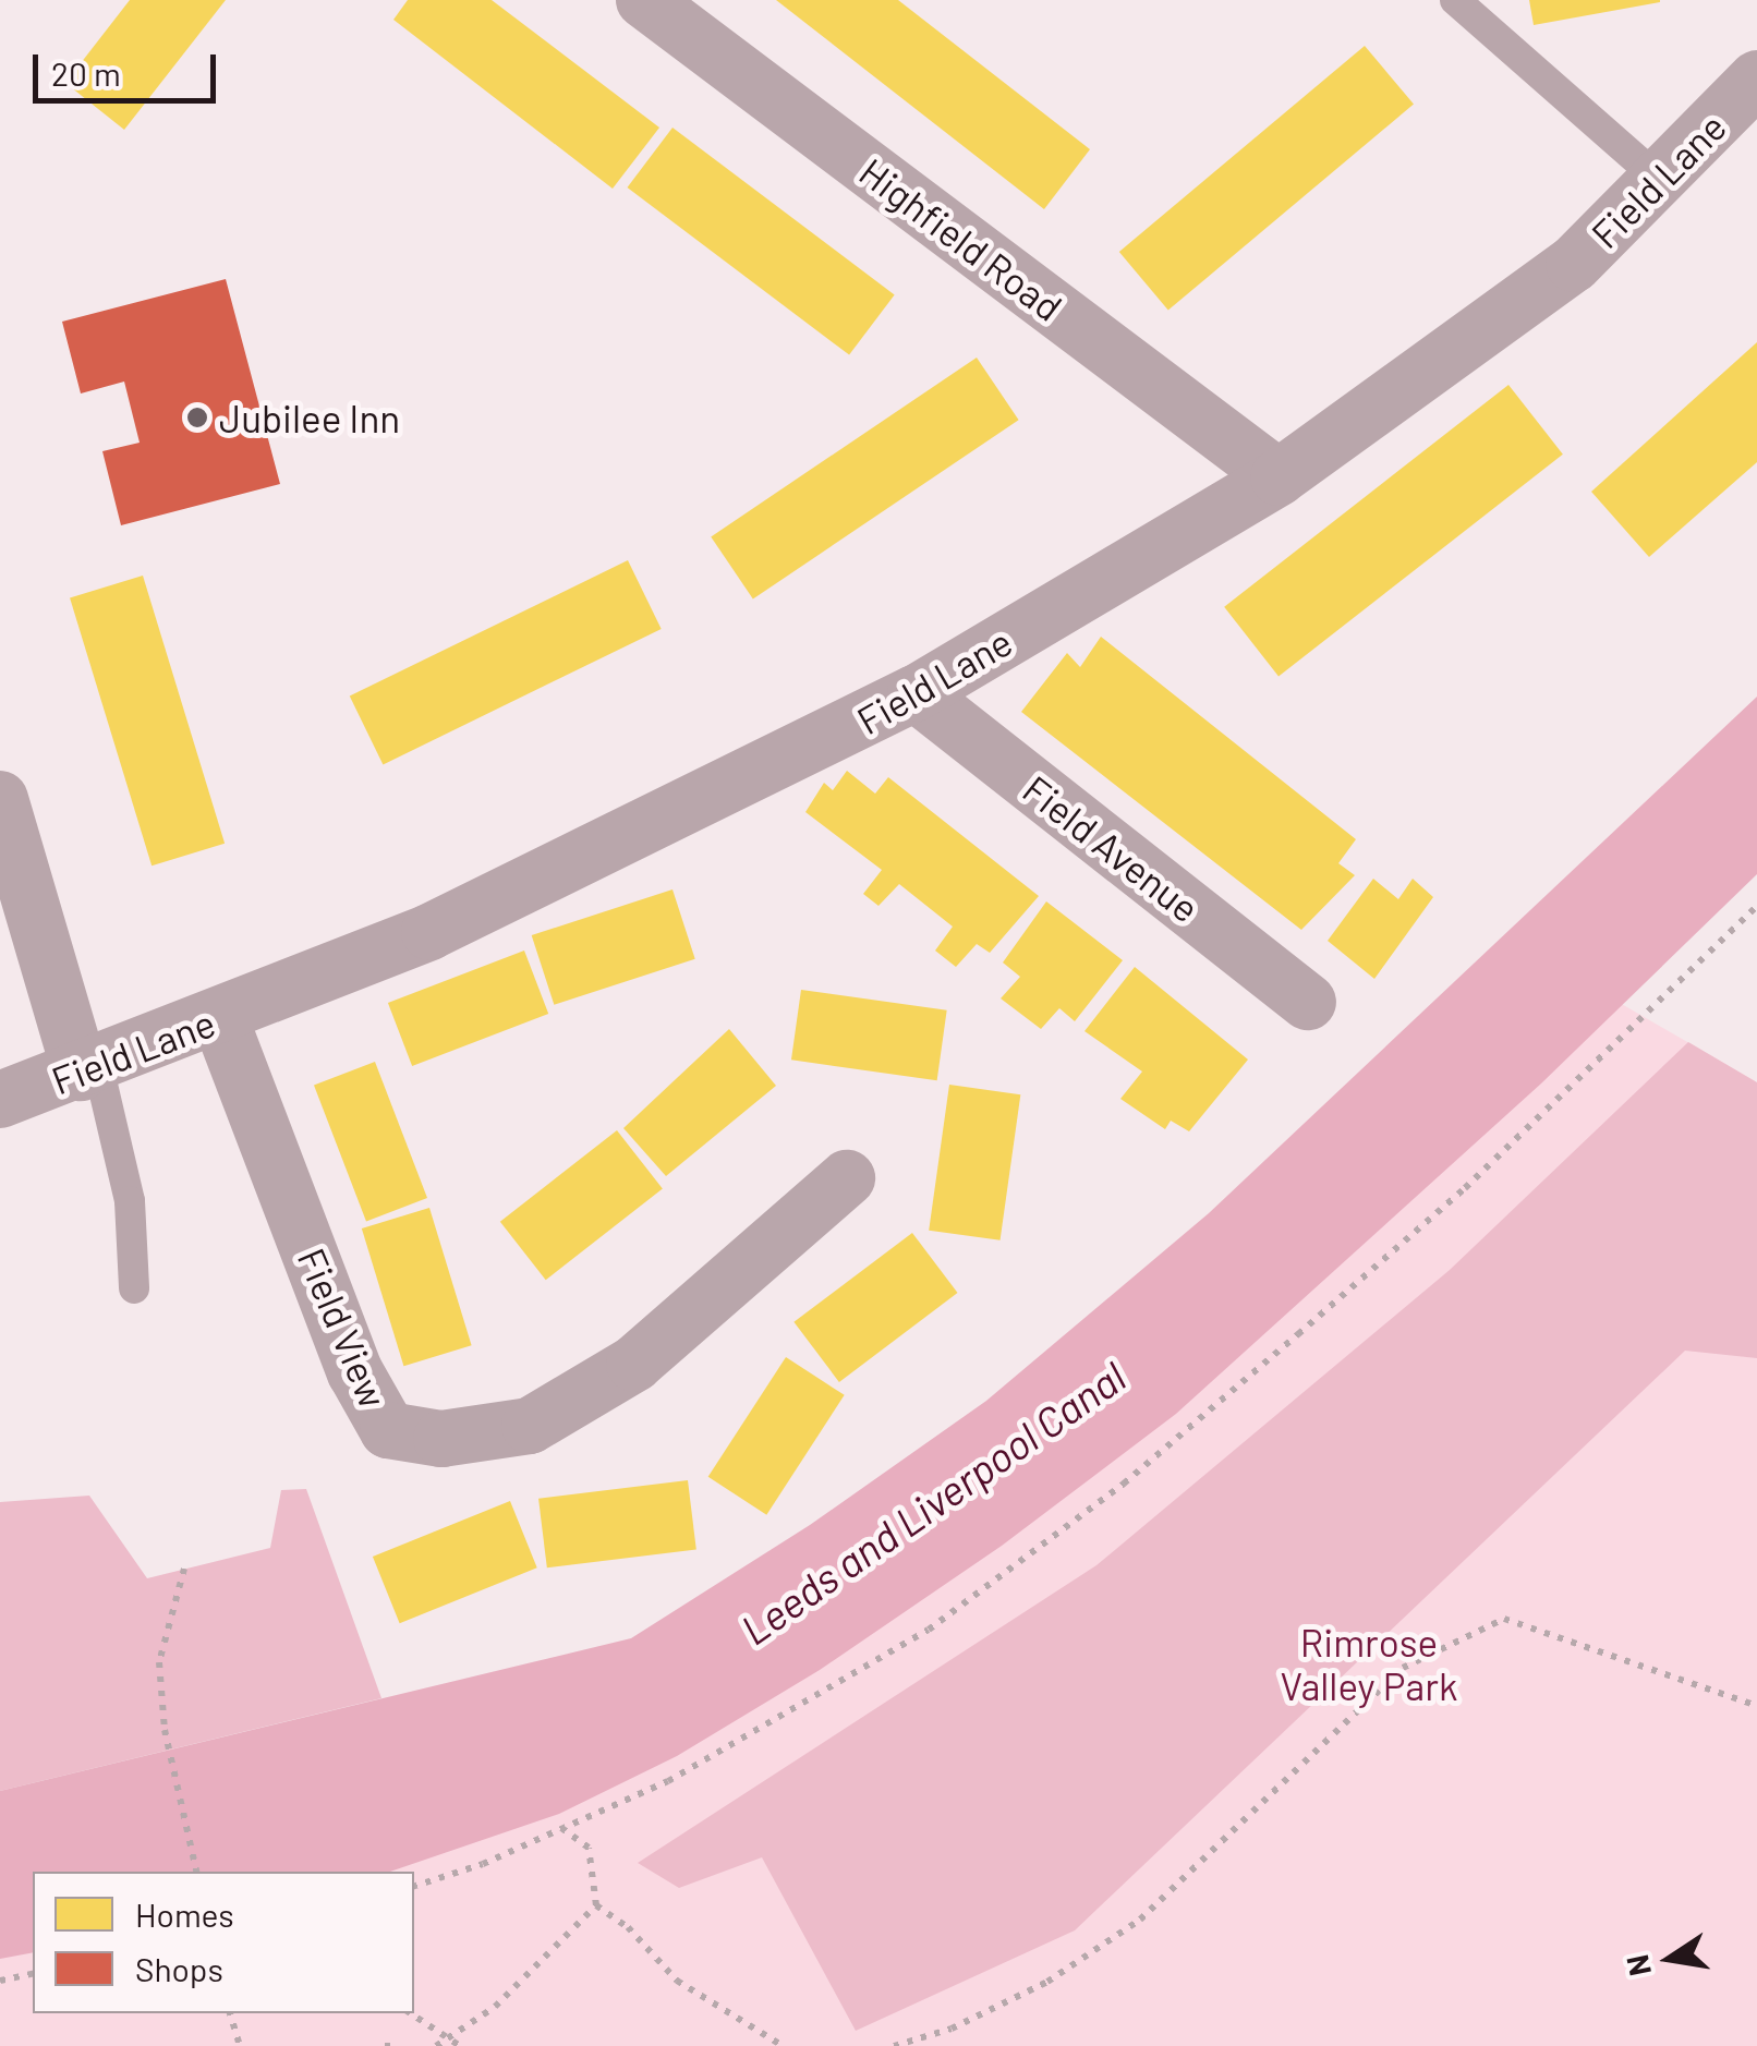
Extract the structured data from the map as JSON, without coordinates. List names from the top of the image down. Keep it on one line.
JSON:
{"streets":{"street":["Field Lane","Highfield Road","Field Avenue","Field View"]},"crossings":[["Field Lane","Highfield Road"],["Field Lane","Field Avenue"],["Field Lane","Field View"]],"water":["Leeds and Liverpool Canal"],"parks":["Rimrose Valley Park"],"places":["Jubilee Inn"],"legend":["Homes","Shops"],"scale_bar":"20 m","north":"left"}
